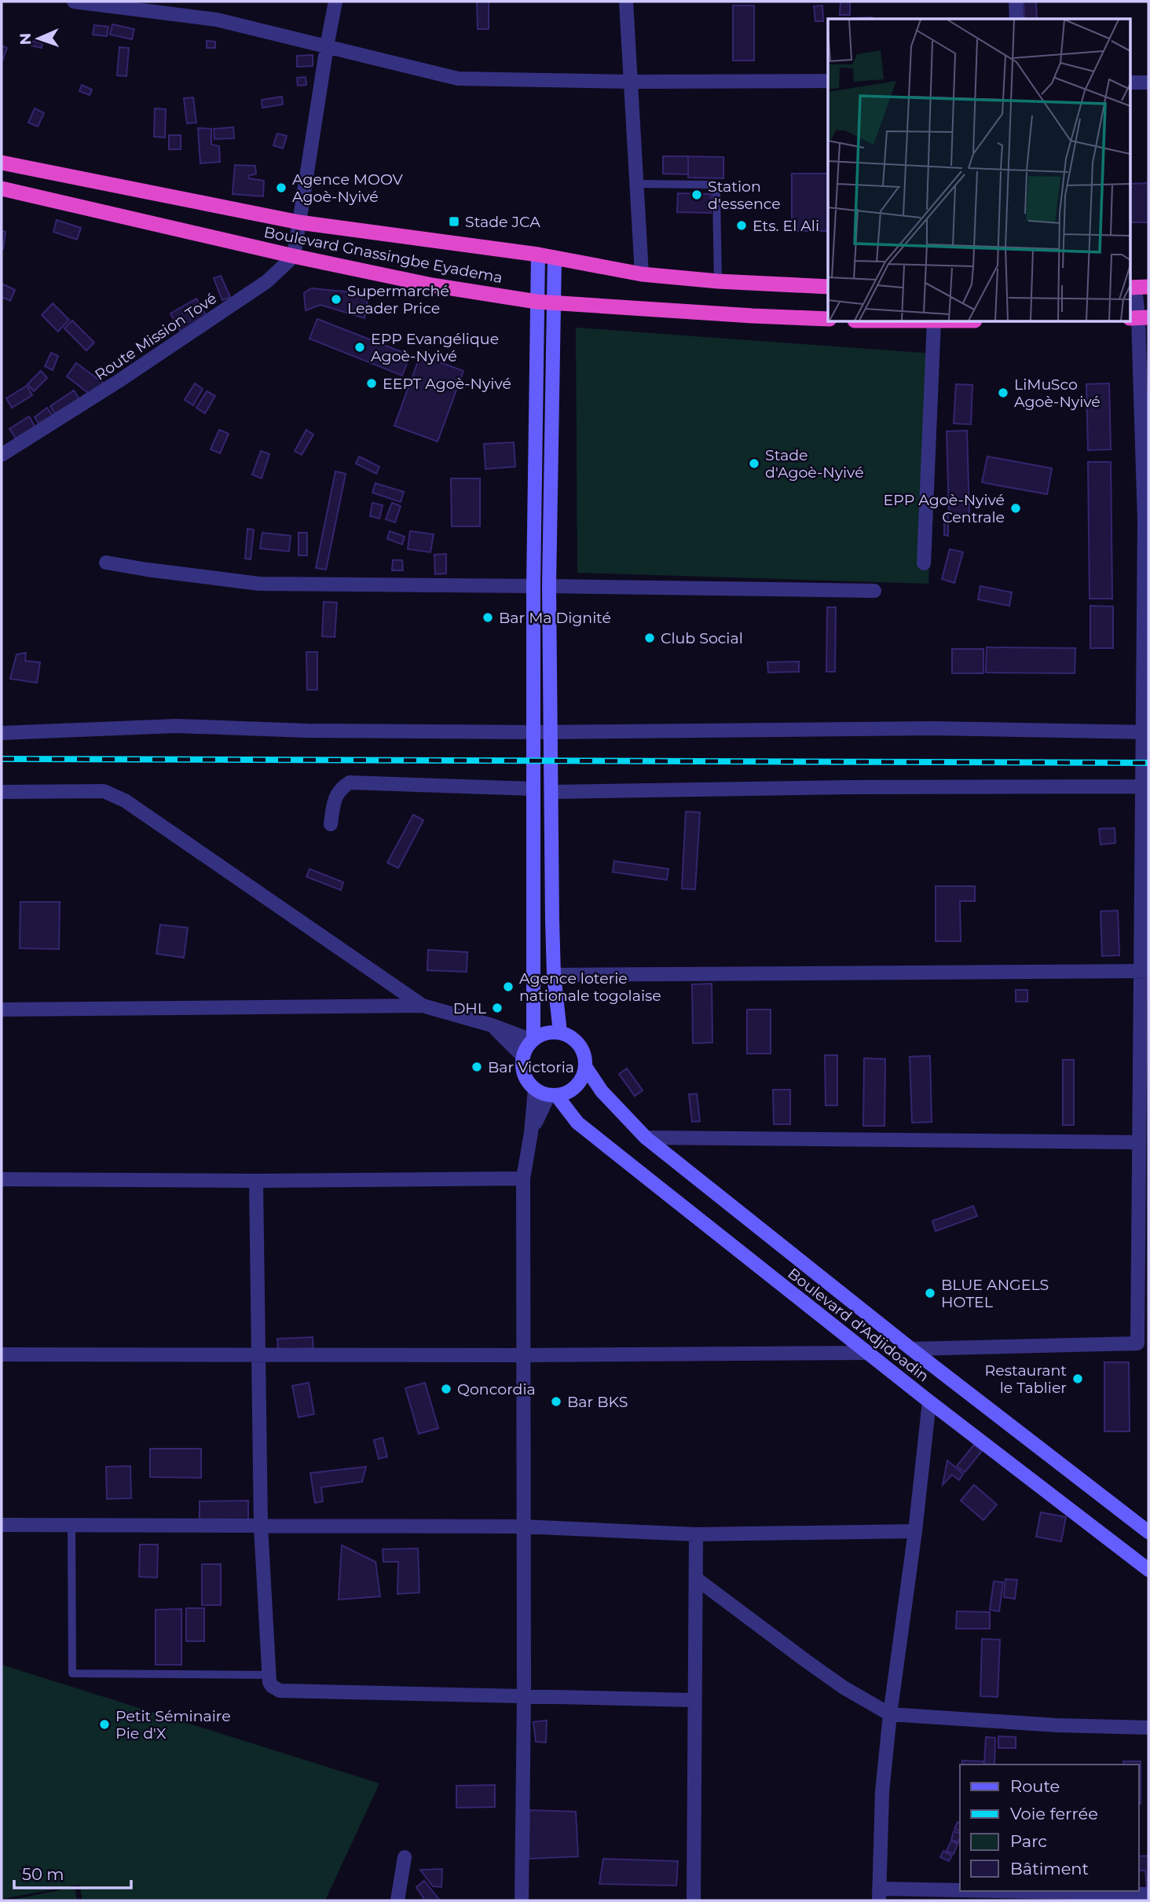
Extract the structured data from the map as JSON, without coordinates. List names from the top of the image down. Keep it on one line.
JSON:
{"streets":{"highway":["Boulevard Gnassingbe Eyadema"],"main road":["Boulevard d'Adjidoadin"],"street":["Route Mission Tové"]},"crossings":[["Boulevard Gnassingbe Eyadema","Route Mission Tové"]],"places":{"other":["Agence MOOV Agoè-Nyivé","Station d'essence","Ets. El Ali","Supermarché Leader Price","EPP Evangélique Agoè-Nyivé","EEPT Agoè-Nyivé","LiMuSco Agoè-Nyivé","Stade d'Agoè-Nyivé","EPP Agoè-Nyivé Centrale","Bar Ma Dignité","Club Social","Agence loterie nationale togolaise","DHL","Bar Victoria","BLUE ANGELS HOTEL","Restaurant le Tablier","Qoncordia","Bar BKS","Petit Séminaire Pie d'X"],"transit":["Stade JCA"]},"legend":["Route","Voie ferrée","Parc","Bâtiment"],"scale_bar":"50 m","north":"left"}
